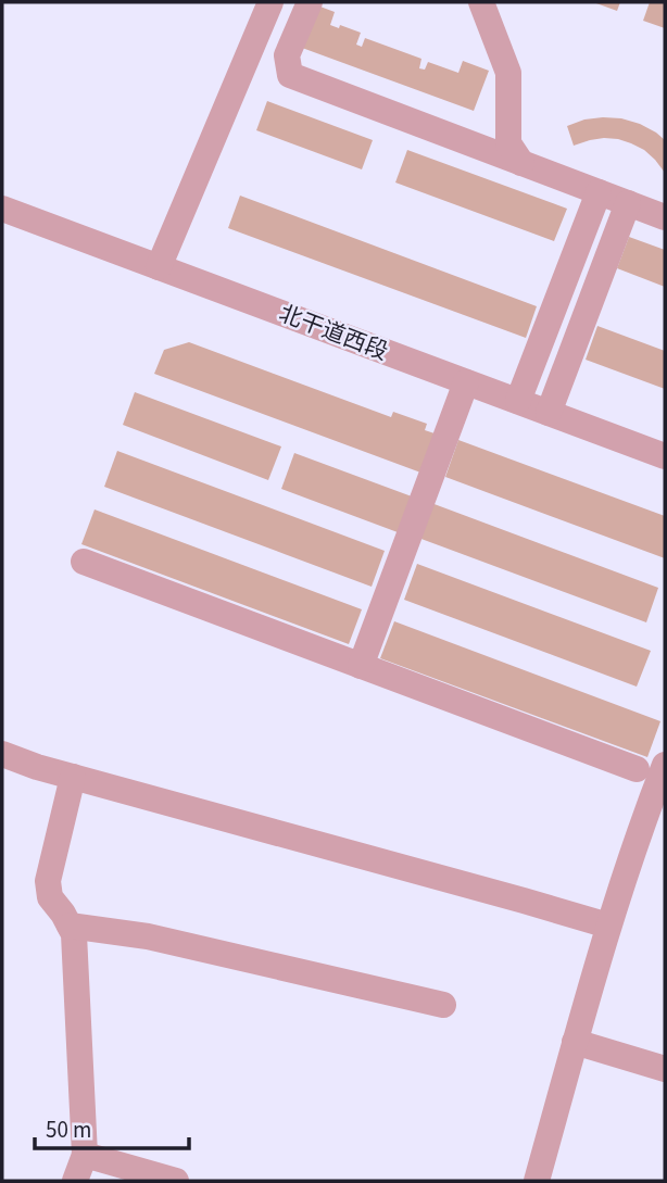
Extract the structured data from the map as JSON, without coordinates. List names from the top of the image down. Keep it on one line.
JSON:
{"streets":{"street":["北干道西段"]},"scale_bar":"50 m"}
